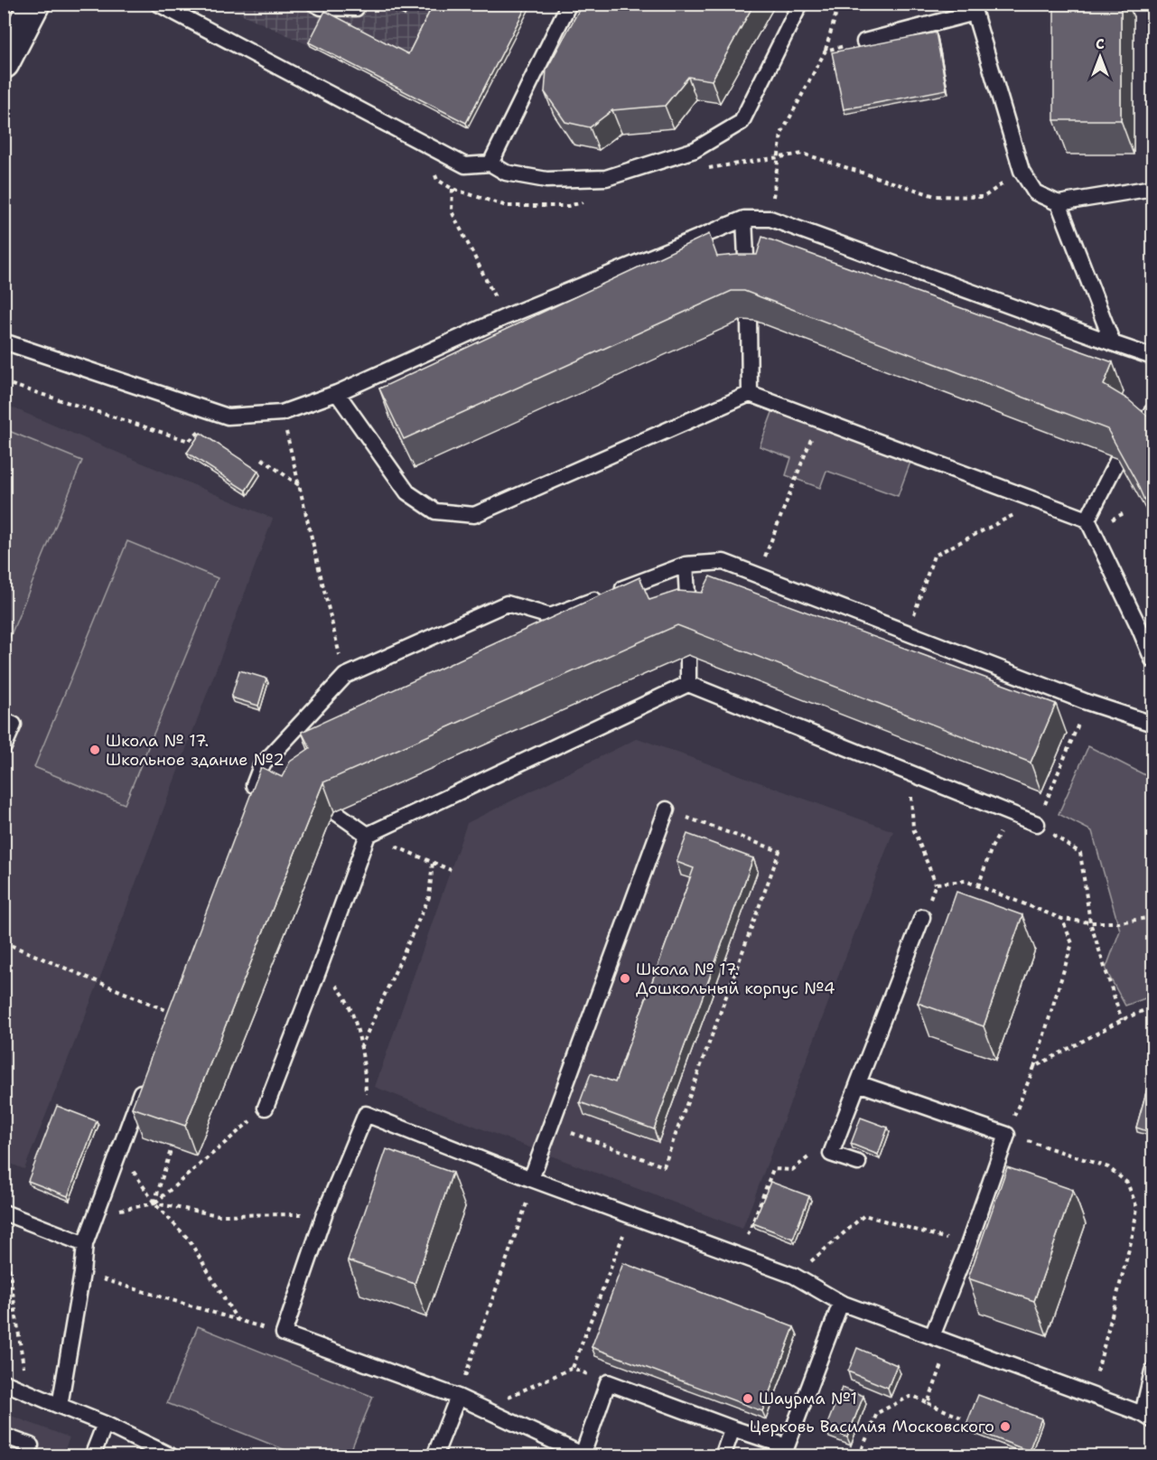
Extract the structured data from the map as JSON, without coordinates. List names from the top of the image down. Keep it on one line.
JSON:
{"places":["Школа № 17. Школьное здание №2","Школа № 17. Дошкольный корпус №4","Шаурма №1","Церковь Василия Московского"],"north":"top"}
